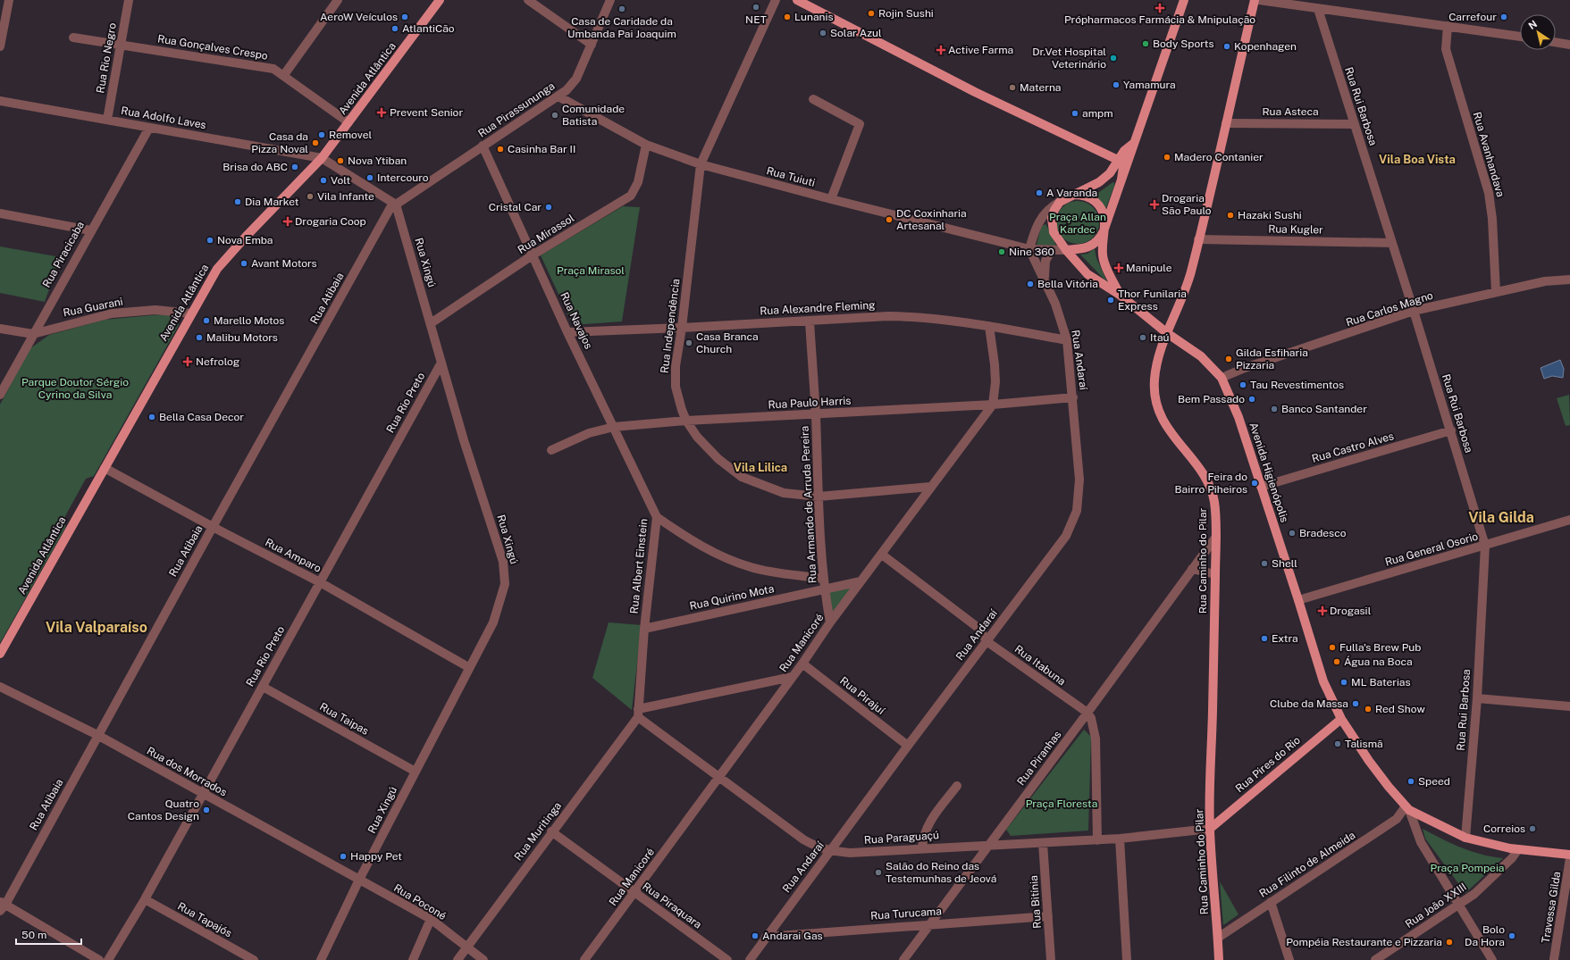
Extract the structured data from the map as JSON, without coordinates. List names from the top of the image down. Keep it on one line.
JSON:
{"streets":{"main road":["Avenida Atlântica","Avenida Higienópolis","Rua Caminho do Pilar","Rua Pires do Rio"],"street":["Rua Gonçalves Crespo","Rua Rio Negro","Rua Rui Barbosa","Rua Pirassununga","Rua Asteca","Rua Adolfo Laves","Rua Avanhandava","Rua Tuiuti","Rua Kugler","Rua Mirassol","Rua Piracicaba","Rua Xingú","Rua Atibaia","Rua Guarani","Rua Alexandre Fleming","Rua Carlos Magno","Rua Navajos","Rua Independência","Rua Andaraí","Rua Rio Preto","Rua Paulo Harris","Rua Castro Alves","Rua Armando de Arruda Pereira","Rua General Osorio","Rua Amparo","Rua Albert Einstein","Rua Quirino Mota","Rua Manicoré","Rua Itabuna","Rua Pirajuí","Rua Taipas","Rua Piranhas","Rua dos Morrados","Rua Muritinga","Rua Paraguaçú","Rua Filinto de Almeida","Rua Poconé","Rua Bitínia","Rua Piraquara","Rua João XXIII","Travessa Gilda","Rua Turucama","Rua Tapajós"]},"crossings":[["Rua Gonçalves Crespo","Rua Rio Negro"],["Rua Gonçalves Crespo","Avenida Atlântica"],["Rua Rio Negro","Rua Adolfo Laves"],["Avenida Atlântica","Rua Adolfo Laves"],["Avenida Atlântica","Rua Guarani"],["Avenida Atlântica","Rua Amparo"],["Rua Rui Barbosa","Rua Asteca"],["Rua Rui Barbosa","Rua Kugler"],["Rua Rui Barbosa","Rua Carlos Magno"],["Rua Rui Barbosa","Rua Castro Alves"],["Rua Rui Barbosa","Rua General Osorio"],["Rua Pirassununga","Rua Tuiuti"],["Rua Pirassununga","Rua Xingú"],["Rua Pirassununga","Rua Atibaia"],["Rua Pirassununga","Rua Navajos"],["Rua Asteca","Rua Caminho do Pilar"],["Rua Adolfo Laves","Rua Piracicaba"],["Rua Avanhandava","Rua Carlos Magno"],["Rua Tuiuti","Rua Mirassol"],["Rua Tuiuti","Rua Independência"],["Rua Tuiuti","Rua Andaraí"],["Rua Tuiuti","Avenida Higienópolis"],["Rua Kugler","Rua Caminho do Pilar"],["Rua Mirassol","Rua Xingú"],["Rua Mirassol","Rua Navajos"],["Rua Piracicaba","Rua Guarani"],["Rua Xingú","Rua Atibaia"],["Rua Xingú","Rua Rio Preto"],["Rua Xingú","Rua Amparo"],["Rua Xingú","Rua Taipas"],["Rua Xingú","Rua dos Morrados"],["Rua Xingú","Rua Poconé"],["Rua Atibaia","Rua Amparo"],["Rua Atibaia","Rua dos Morrados"],["Rua Alexandre Fleming","Rua Navajos"],["Rua Alexandre Fleming","Rua Independência"],["Rua Alexandre Fleming","Rua Andaraí"],["Rua Alexandre Fleming","Rua Armando de Arruda Pereira"],["Rua Carlos Magno","Avenida Higienópolis"],["Rua Navajos","Rua Paulo Harris"],["Rua Navajos","Rua Albert Einstein"],["Rua Independência","Rua Paulo Harris"],["Rua Independência","Rua Armando de Arruda Pereira"],["Rua Independência","Rua Manicoré"],["Rua Andaraí","Rua Paulo Harris"],["Rua Andaraí","Rua Itabuna"],["Rua Andaraí","Rua Pirajuí"],["Rua Andaraí","Rua Paraguaçú"],["Rua Andaraí","Rua Turucama"],["Rua Rio Preto","Rua Amparo"],["Rua Rio Preto","Rua Taipas"],["Rua Rio Preto","Rua dos Morrados"],["Rua Rio Preto","Rua Tapajós"],["Rua Paulo Harris","Rua Armando de Arruda Pereira"],["Rua Paulo Harris","Rua Albert Einstein"],["Rua Paulo Harris","Rua Manicoré"],["Rua Castro Alves","Avenida Higienópolis"],["Avenida Higienópolis","Rua General Osorio"],["Avenida Higienópolis","Rua Caminho do Pilar"],["Avenida Higienópolis","Rua Pires do Rio"],["Avenida Higienópolis","Rua Filinto de Almeida"],["Avenida Higienópolis","Rua João XXIII"],["Rua Armando de Arruda Pereira","Rua Quirino Mota"],["Rua Armando de Arruda Pereira","Rua Manicoré"],["Rua Caminho do Pilar","Rua Piranhas"],["Rua Caminho do Pilar","Rua Pires do Rio"],["Rua Caminho do Pilar","Rua Paraguaçú"],["Rua Caminho do Pilar","Rua Filinto de Almeida"],["Rua Albert Einstein","Rua Quirino Mota"],["Rua Albert Einstein","Rua Muritinga"],["Rua Albert Einstein","Rua Paraguaçú"],["Rua Quirino Mota","Rua Manicoré"],["Rua Manicoré","Rua Itabuna"],["Rua Manicoré","Rua Pirajuí"],["Rua Manicoré","Rua Paraguaçú"],["Rua Manicoré","Rua Piraquara"],["Rua Itabuna","Rua Piranhas"],["Rua Piranhas","Rua Paraguaçú"],["Rua Piranhas","Rua Turucama"],["Rua Pires do Rio","Rua Paraguaçú"],["Rua dos Morrados","Rua Poconé"],["Rua Muritinga","Rua Paraguaçú"],["Rua Muritinga","Rua Poconé"],["Rua Muritinga","Rua Piraquara"],["Rua Paraguaçú","Rua Bitínia"],["Rua Bitínia","Rua Turucama"]],"districts":["Vila Boa Vista","Vila Lilica","Vila Gilda","Vila Valparaíso"],"parks":["Praça Allan Kardec","Praça Mirasol","Parque Doutor Sérgio Cyrino da Silva","Praça Floresta","Praça Pompeia"],"places":{"other":["NET","Casa de Caridade da Umbanda Pai Joaquim","Rojin Sushi","AeroW Veículos","Lunanis","Carrefour","AtlantiCão","Solar Azul","Body Sports","Kopenhagen","Dr.Vet Hospital Veterinário","Yamamura","Materna","ampm","Comunidade Batista","Removel","Casa da Pizza Noval","Casinha Bar II","Madero Contanier","Nova Ytiban","Brisa do ABC","Intercouro","Volt","A Varanda","Vila Infante","Dia Market","Cristal Car","Hazaki Sushi","DC Coxinharia Artesanal","Nova Emba","Nine 360","Avant Motors","Bella Vitória","Thor Funilaria Express","Marello Motos","Malibu Motors","Itaú","Casa Branca Church","Gilda Esfiharia Pizzaria","Tau Revestimentos","Bem Passado","Banco Santander","Bella Casa Decor","Feira do Bairro Piheiros","Bradesco","Shell","Extra","Fulla's Brew Pub","Água na Boca","ML Baterias","Clube da Massa","Red Show","Talismã","Speed","Quatro Cantos Design","Correios","Happy Pet","Salão do Reino das Testemunhas de Jeová","Andarai Gas","Bolo Da Hora","Pompéia Restaurante e Pizzaria"],"health":["Própharmacos Farmácia & Mnipulação","Active Farma","Prevent Senior","Drogaria São Paulo","Drogaria Coop","Manipule","Nefrolog","Drogasil"]},"scale_bar":"50 m","north":"top left"}
